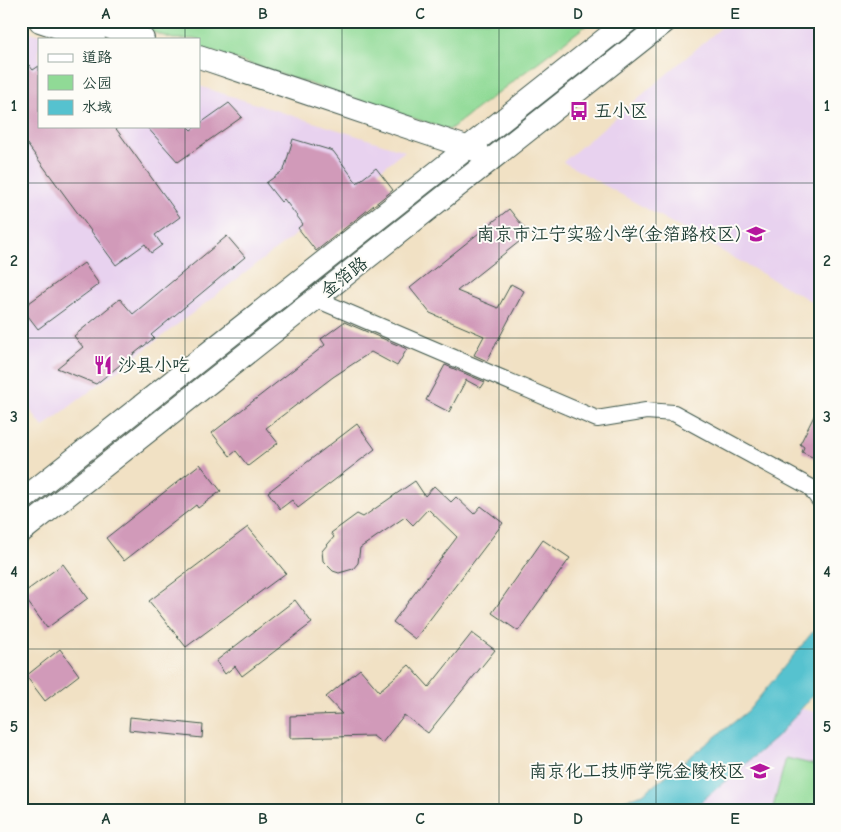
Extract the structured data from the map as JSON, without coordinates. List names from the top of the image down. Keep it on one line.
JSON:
{"streets":{"main road":["金箔路"]},"places":{"bus stop":["五小区"],"school or university":["南京市江宁实验小学(金箔路校区)","南京化工技师学院金陵校区"],"restaurant":["沙县小吃"]},"legend":["道路","公园","水域"],"grid":{"columns":["A","B","C","D","E"],"rows":["1","2","3","4","5"]}}
